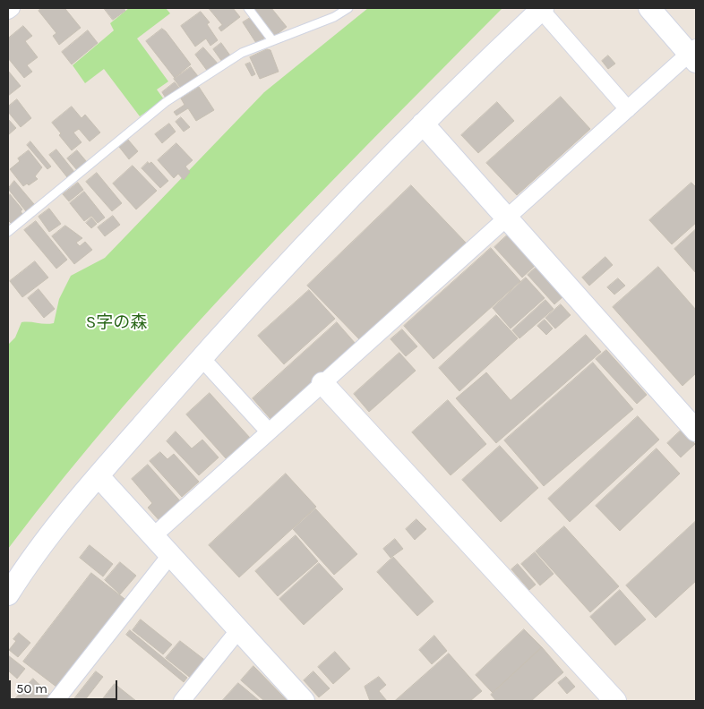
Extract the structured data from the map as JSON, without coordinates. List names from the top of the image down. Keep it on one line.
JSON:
{"parks":["S字の森"],"scale_bar":"50 m"}
